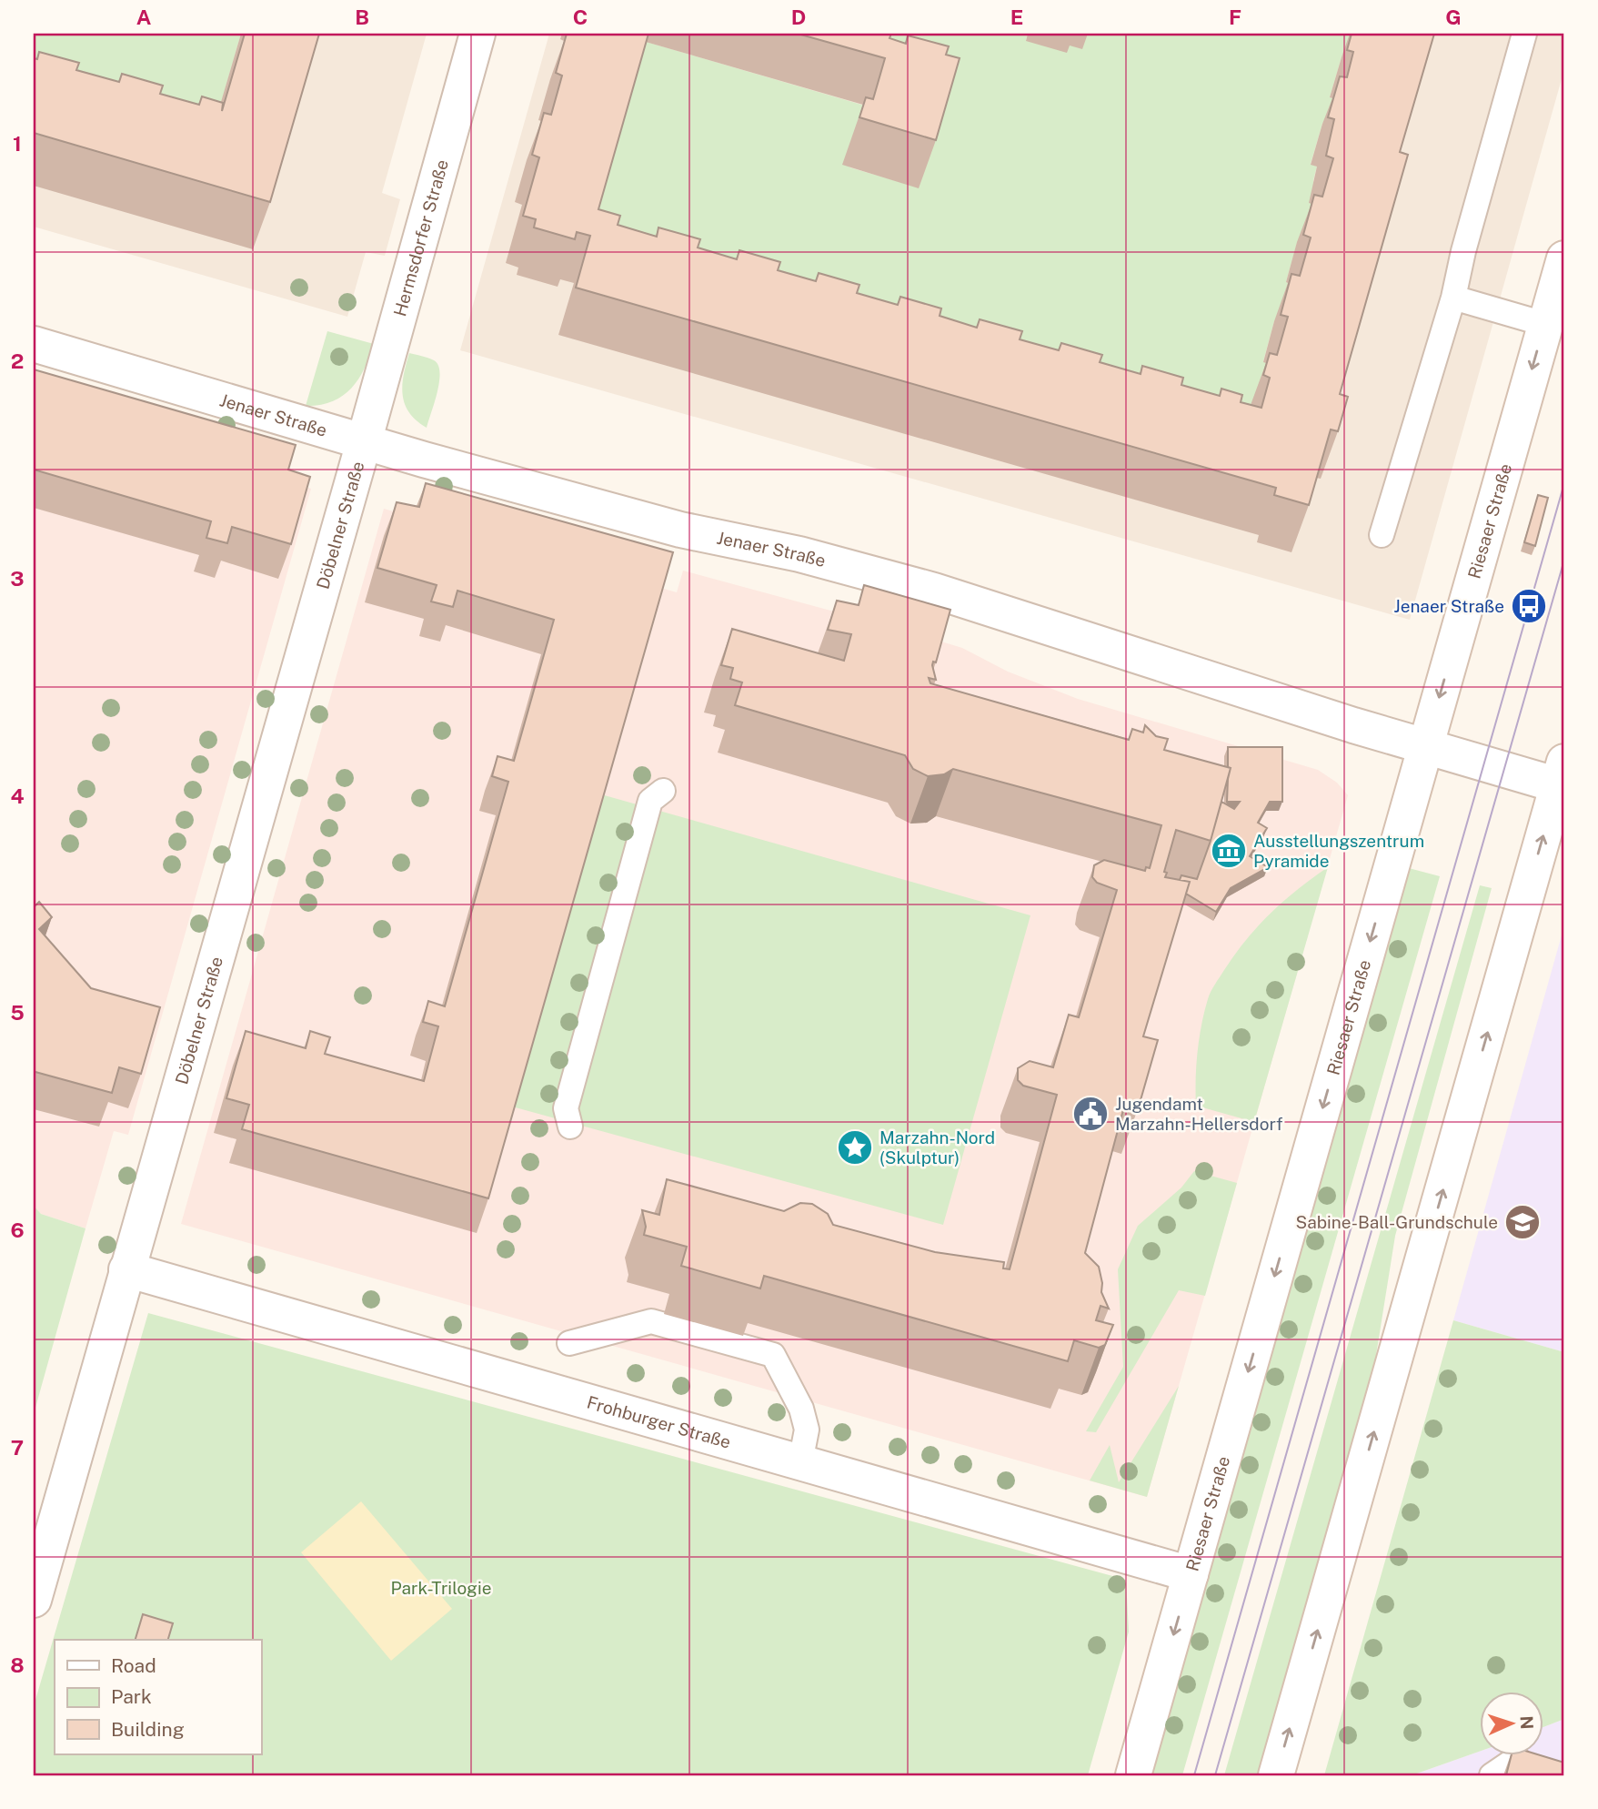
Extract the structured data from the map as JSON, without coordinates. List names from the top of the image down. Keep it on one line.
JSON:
{"streets":{"street":["Hermsdorfer Straße","Jenaer Straße","Riesaer Straße","Döbelner Straße","Frohburger Straße"]},"crossings":[["Hermsdorfer Straße","Jenaer Straße"],["Hermsdorfer Straße","Döbelner Straße"],["Jenaer Straße","Riesaer Straße"],["Jenaer Straße","Döbelner Straße"],["Riesaer Straße","Frohburger Straße"],["Döbelner Straße","Frohburger Straße"]],"parks":["Park-Trilogie"],"places":{"bus stop":["Jenaer Straße"],"museum":["Ausstellungszentrum Pyramide"],"public building":["Jugendamt Marzahn-Hellersdorf"],"place":["Marzahn-Nord (Skulptur)"],"school or university":["Sabine-Ball-Grundschule"]},"legend":["Road","Park","Building"],"north":"right","grid":{"columns":["A","B","C","D","E","F","G"],"rows":["1","2","3","4","5","6","7","8"]}}
